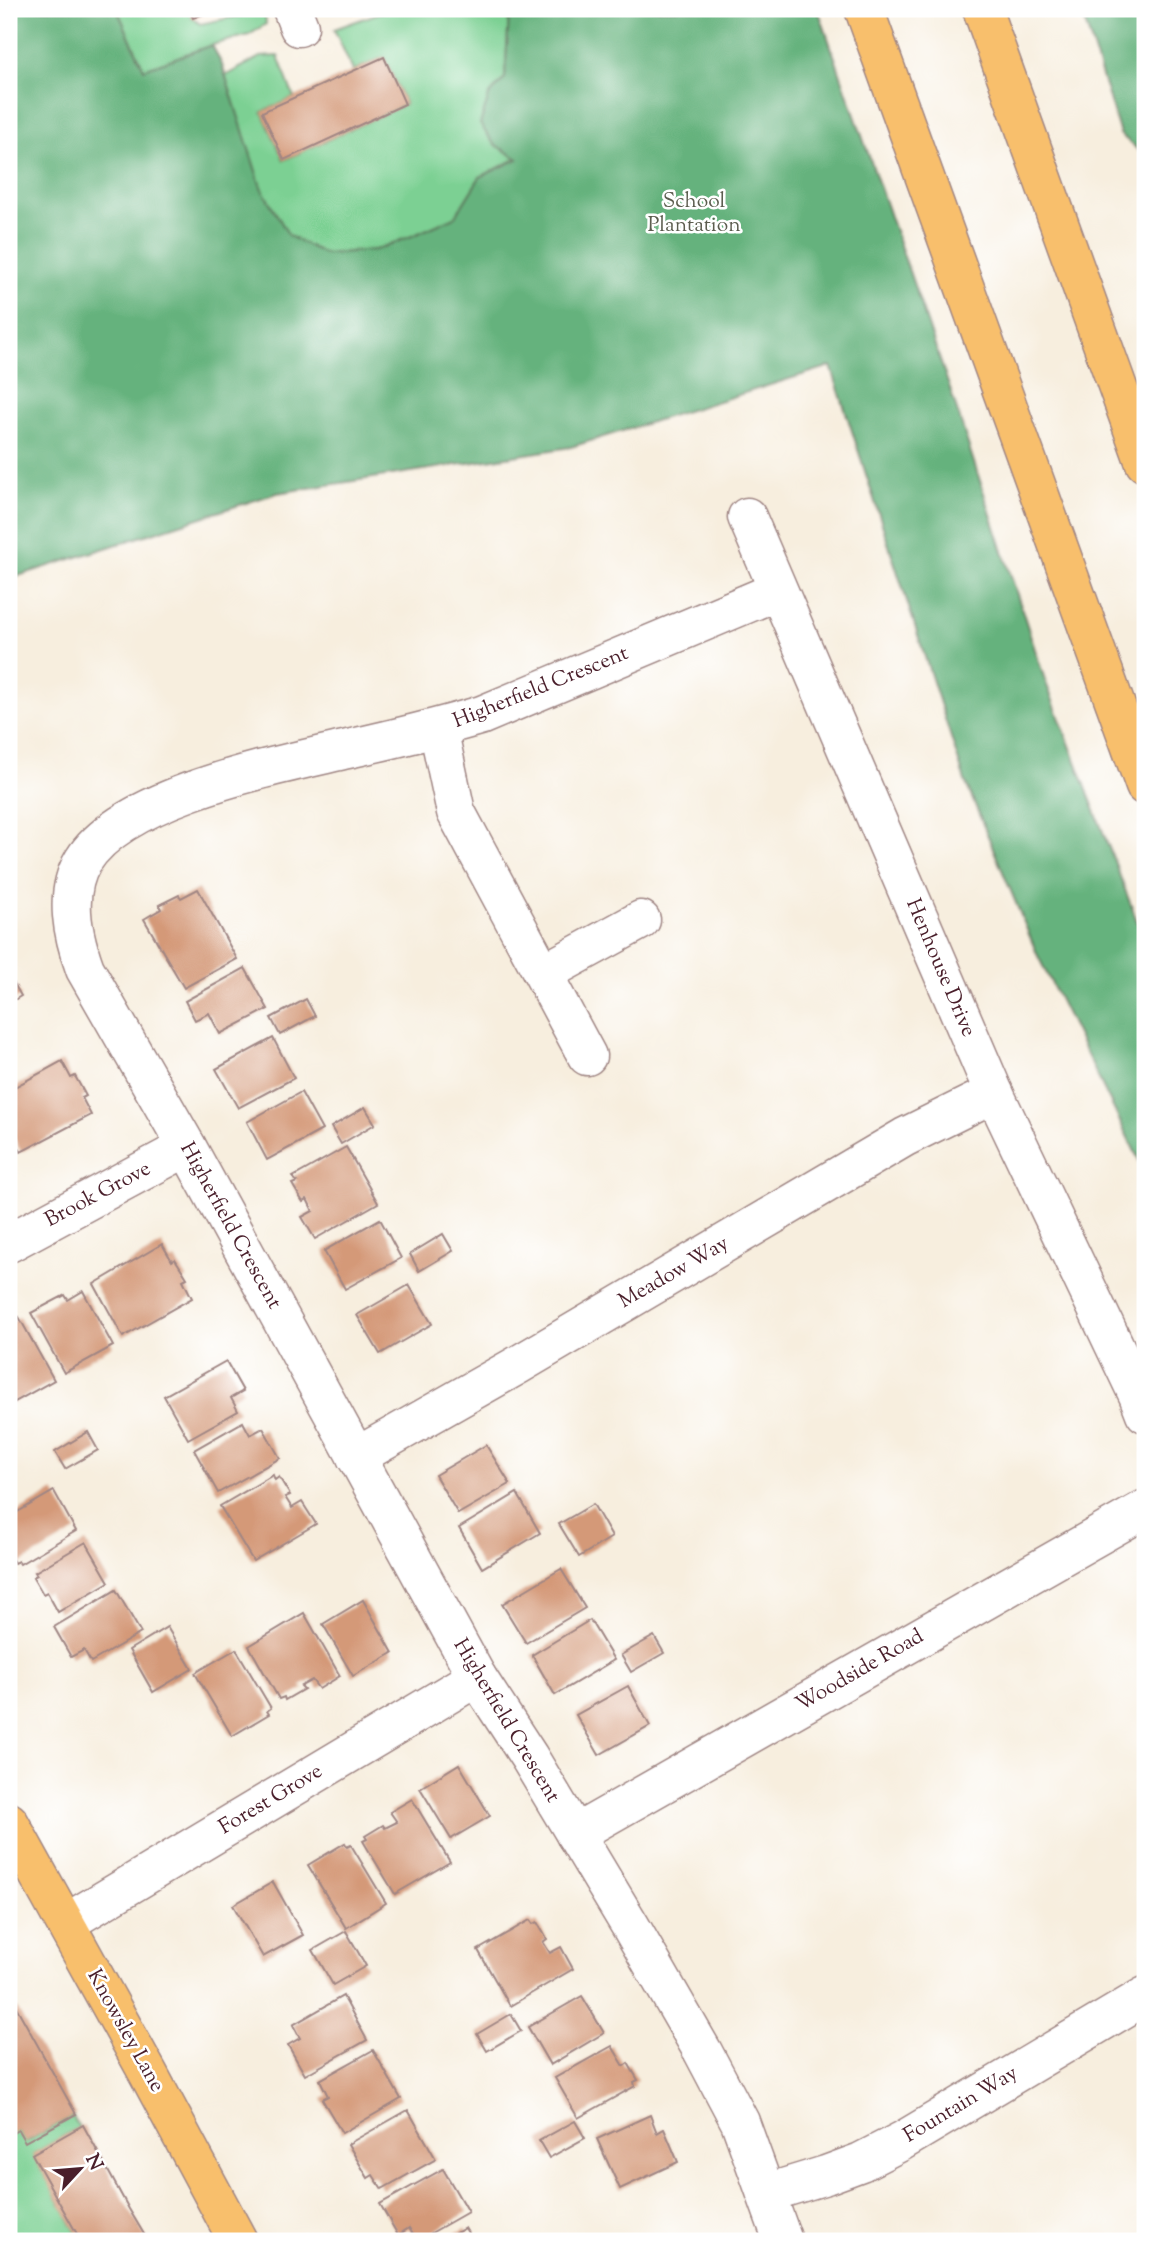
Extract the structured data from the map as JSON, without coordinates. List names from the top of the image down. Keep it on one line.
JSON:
{"streets":{"main road":["Knowsley Lane"],"street":["Higherfield Crescent","Henhouse Drive","Brook Grove","Meadow Way","Woodside Road","Forest Grove","Fountain Way"]},"crossings":[["Higherfield Crescent","Henhouse Drive"],["Higherfield Crescent","Brook Grove"],["Higherfield Crescent","Meadow Way"],["Higherfield Crescent","Woodside Road"],["Higherfield Crescent","Forest Grove"],["Higherfield Crescent","Fountain Way"],["Henhouse Drive","Meadow Way"],["Forest Grove","Knowsley Lane"]],"parks":["School Plantation"],"north":"top right"}
